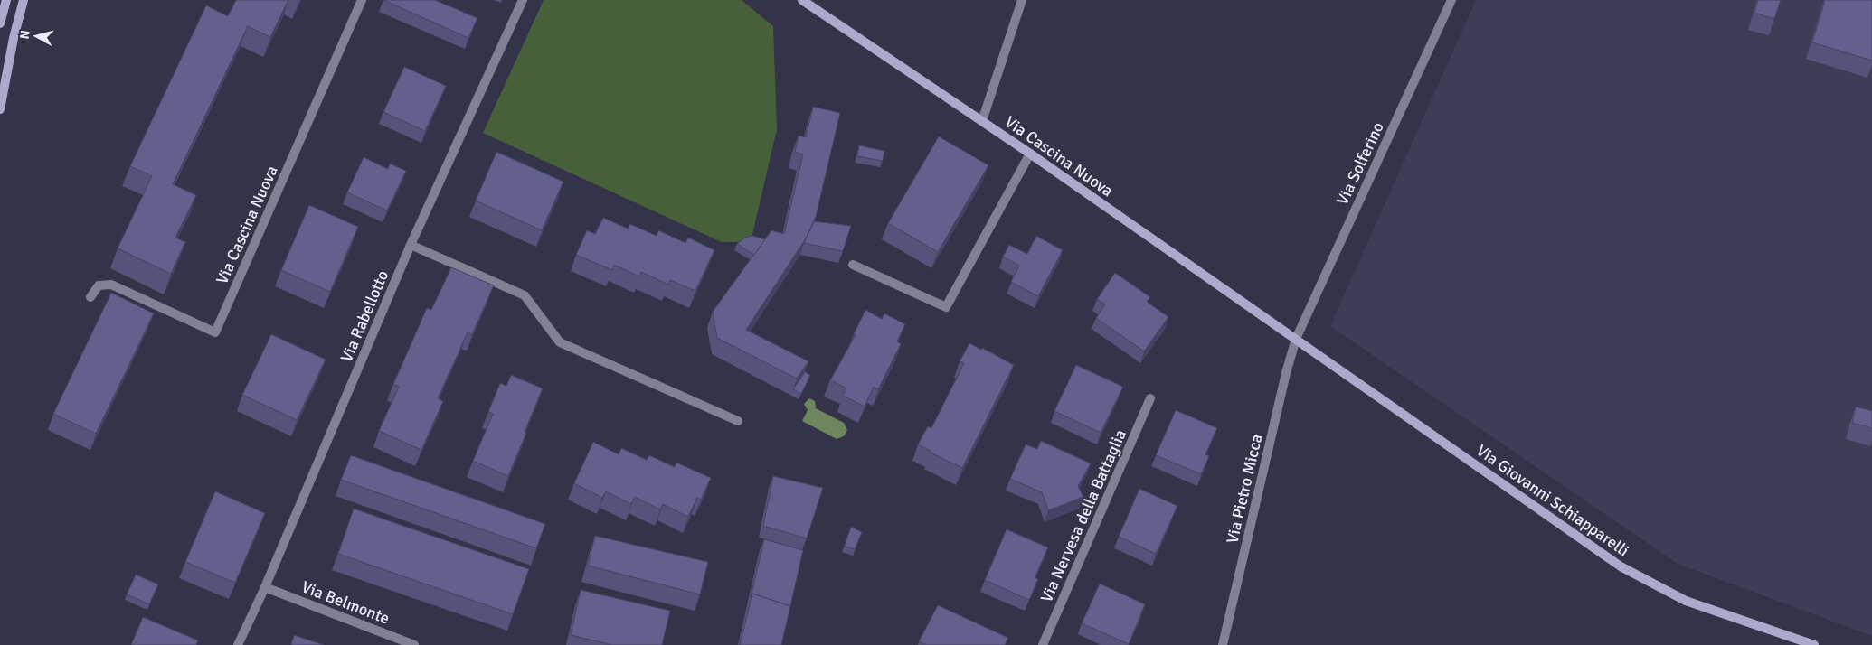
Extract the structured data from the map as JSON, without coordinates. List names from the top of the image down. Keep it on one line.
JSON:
{"streets":{"street":["Via Cascina Nuova","Via Solferino","Via Rabellotto","Via Pietro Micca","Via Giovanni Schiapparelli","Via Nervesa della Battaglia","Via Belmonte"]},"crossings":[["Via Cascina Nuova","Via Solferino"],["Via Cascina Nuova","Via Pietro Micca"],["Via Cascina Nuova","Via Giovanni Schiapparelli"],["Via Solferino","Via Pietro Micca"],["Via Solferino","Via Giovanni Schiapparelli"],["Via Rabellotto","Via Belmonte"],["Via Pietro Micca","Via Giovanni Schiapparelli"]],"north":"left"}
